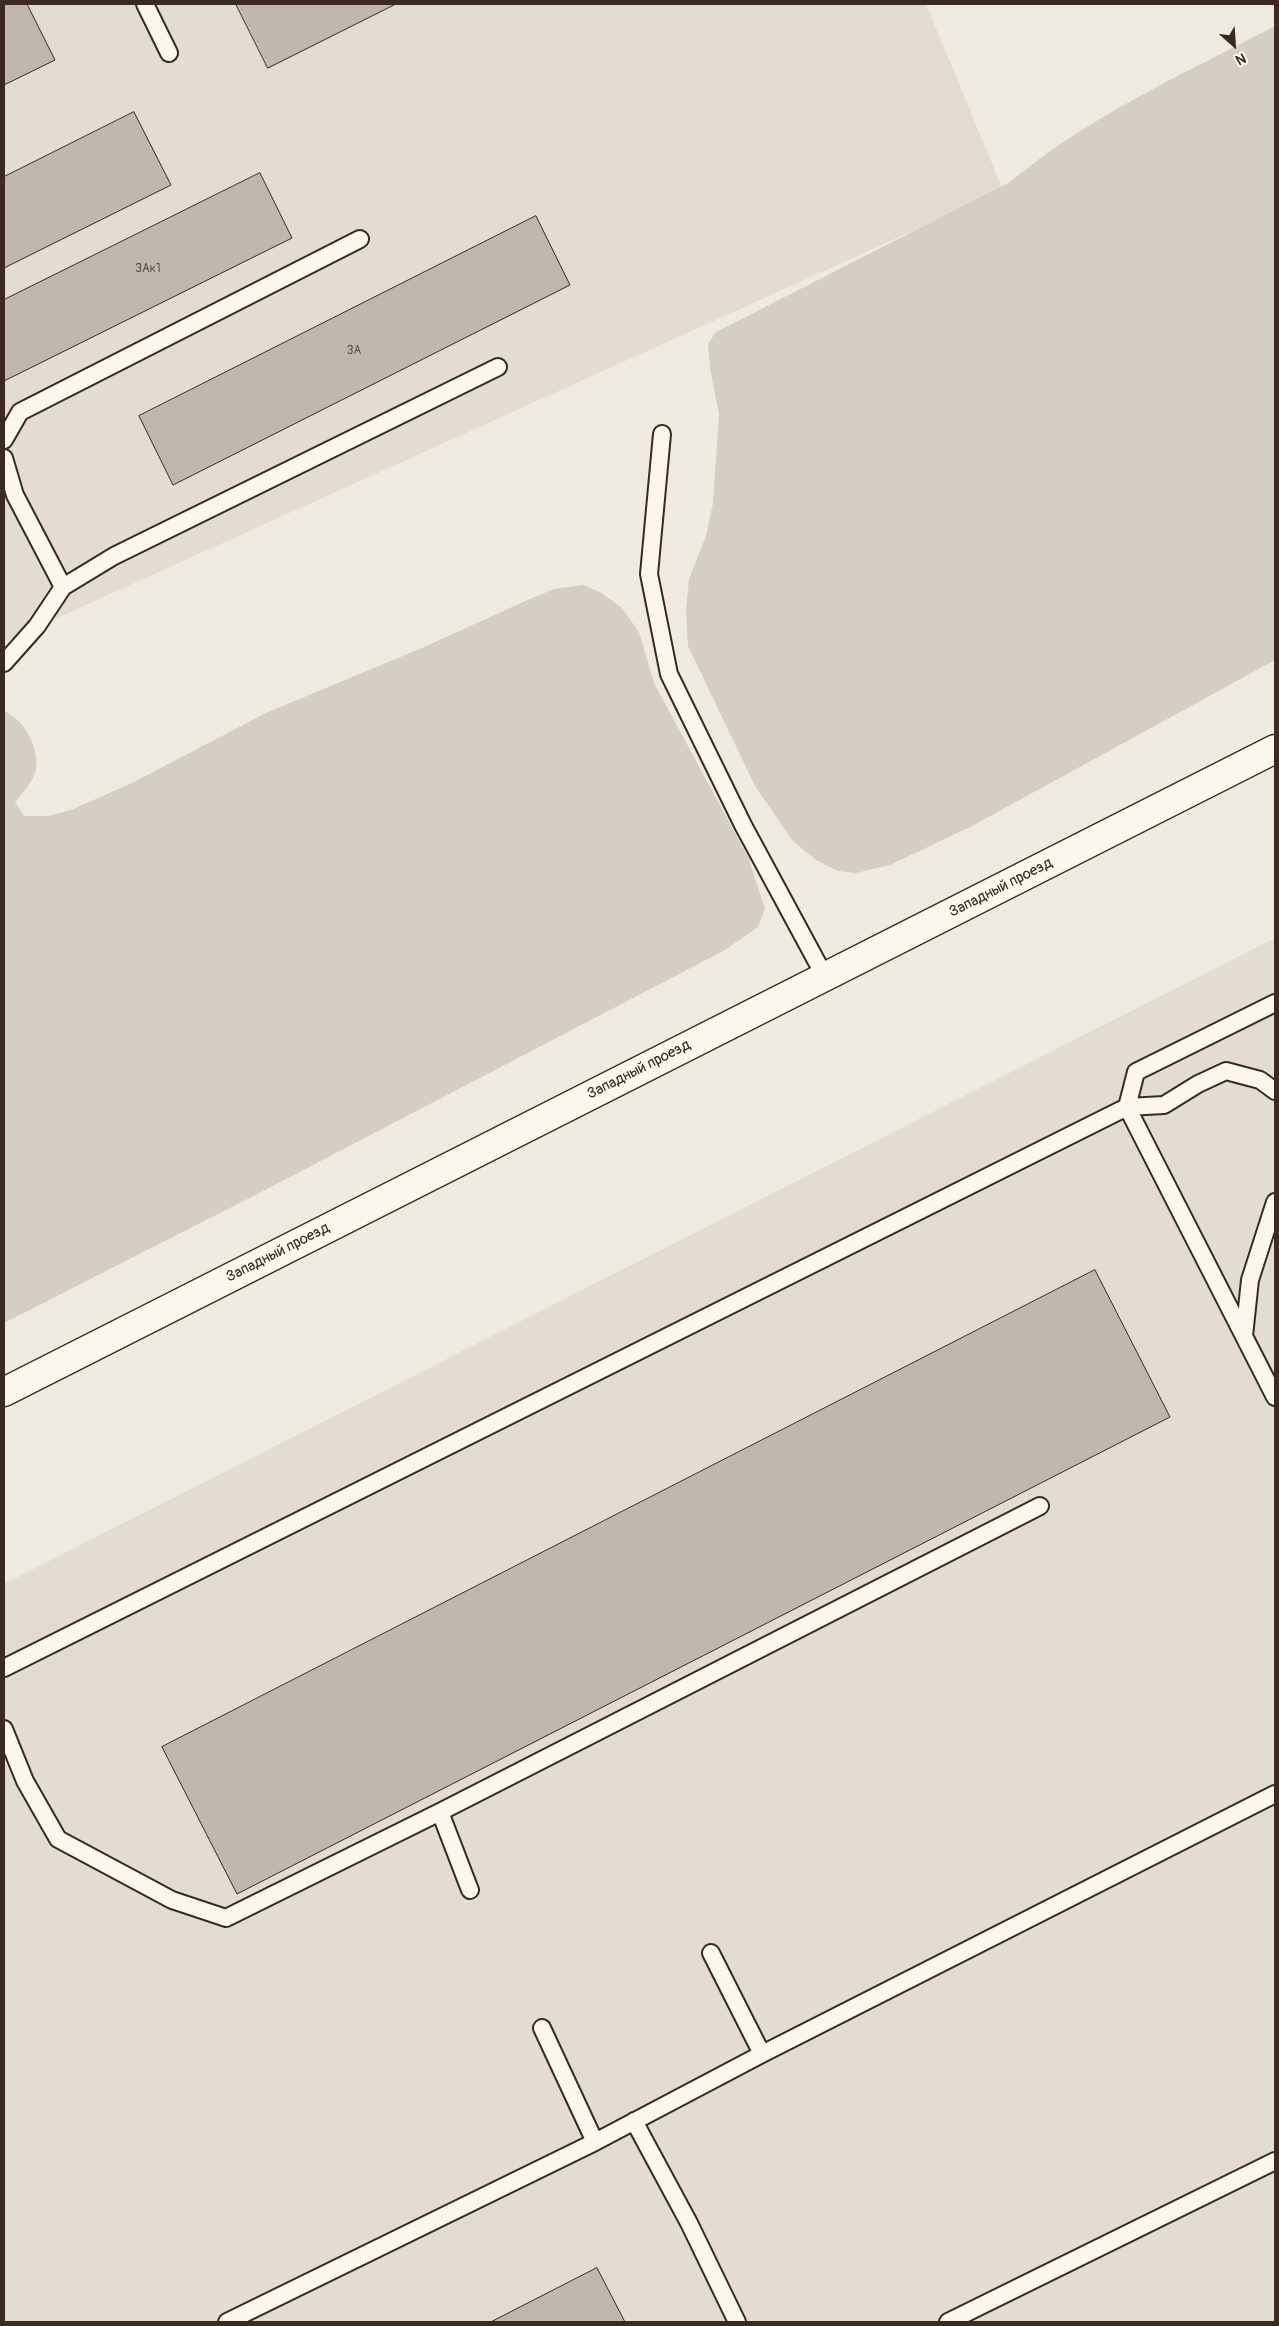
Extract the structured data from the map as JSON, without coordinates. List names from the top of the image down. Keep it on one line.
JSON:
{"streets":{"main road":["Западный проезд"]},"house_numbers":["3Ак1","3А"],"north":"bottom right"}
